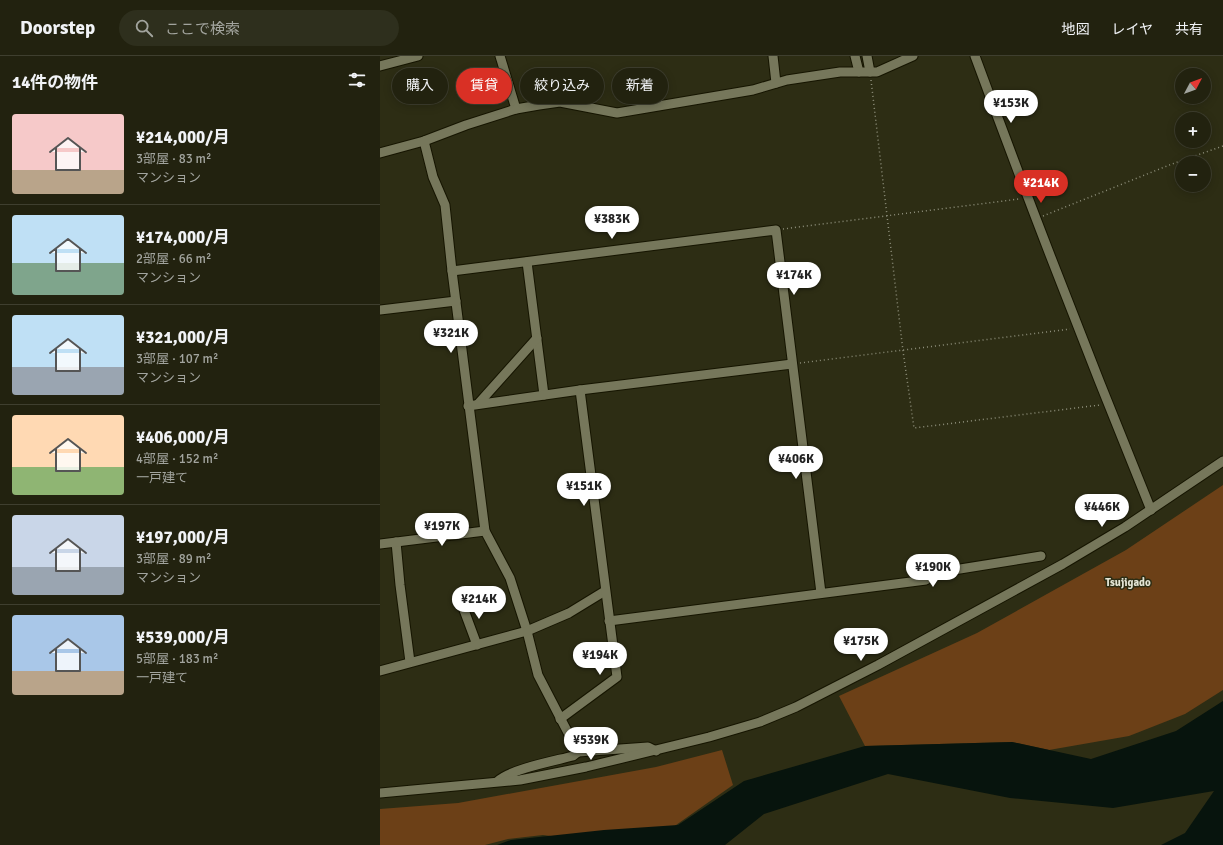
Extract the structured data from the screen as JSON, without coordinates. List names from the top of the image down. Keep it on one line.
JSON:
{"districts":["Tsujigado"],"north":"top right","page":{"header":"Doorstep","search":"ここで検索","nav":["地図","レイヤ","共有"],"heading":"14件の物件","map_buttons":["+","−"],"chip":["購入","賃貸","絞り込み","新着"],"price":["¥153K","¥214K","¥383K","¥174K","¥321K","¥406K","¥151K","¥446K","¥197K","¥190K","¥214K","¥175K","¥194K","¥539K"],"list":[{"name":"¥214,000/月","note":"3部屋 · 83 m² · マンション"},{"name":"¥174,000/月","note":"2部屋 · 66 m² · マンション"},{"name":"¥321,000/月","note":"3部屋 · 107 m² · マンション"},{"name":"¥406,000/月","note":"4部屋 · 152 m² · 一戸建て"},{"name":"¥197,000/月","note":"3部屋 · 89 m² · マンション"},{"name":"¥539,000/月","note":"5部屋 · 183 m² · 一戸建て"}]}}
